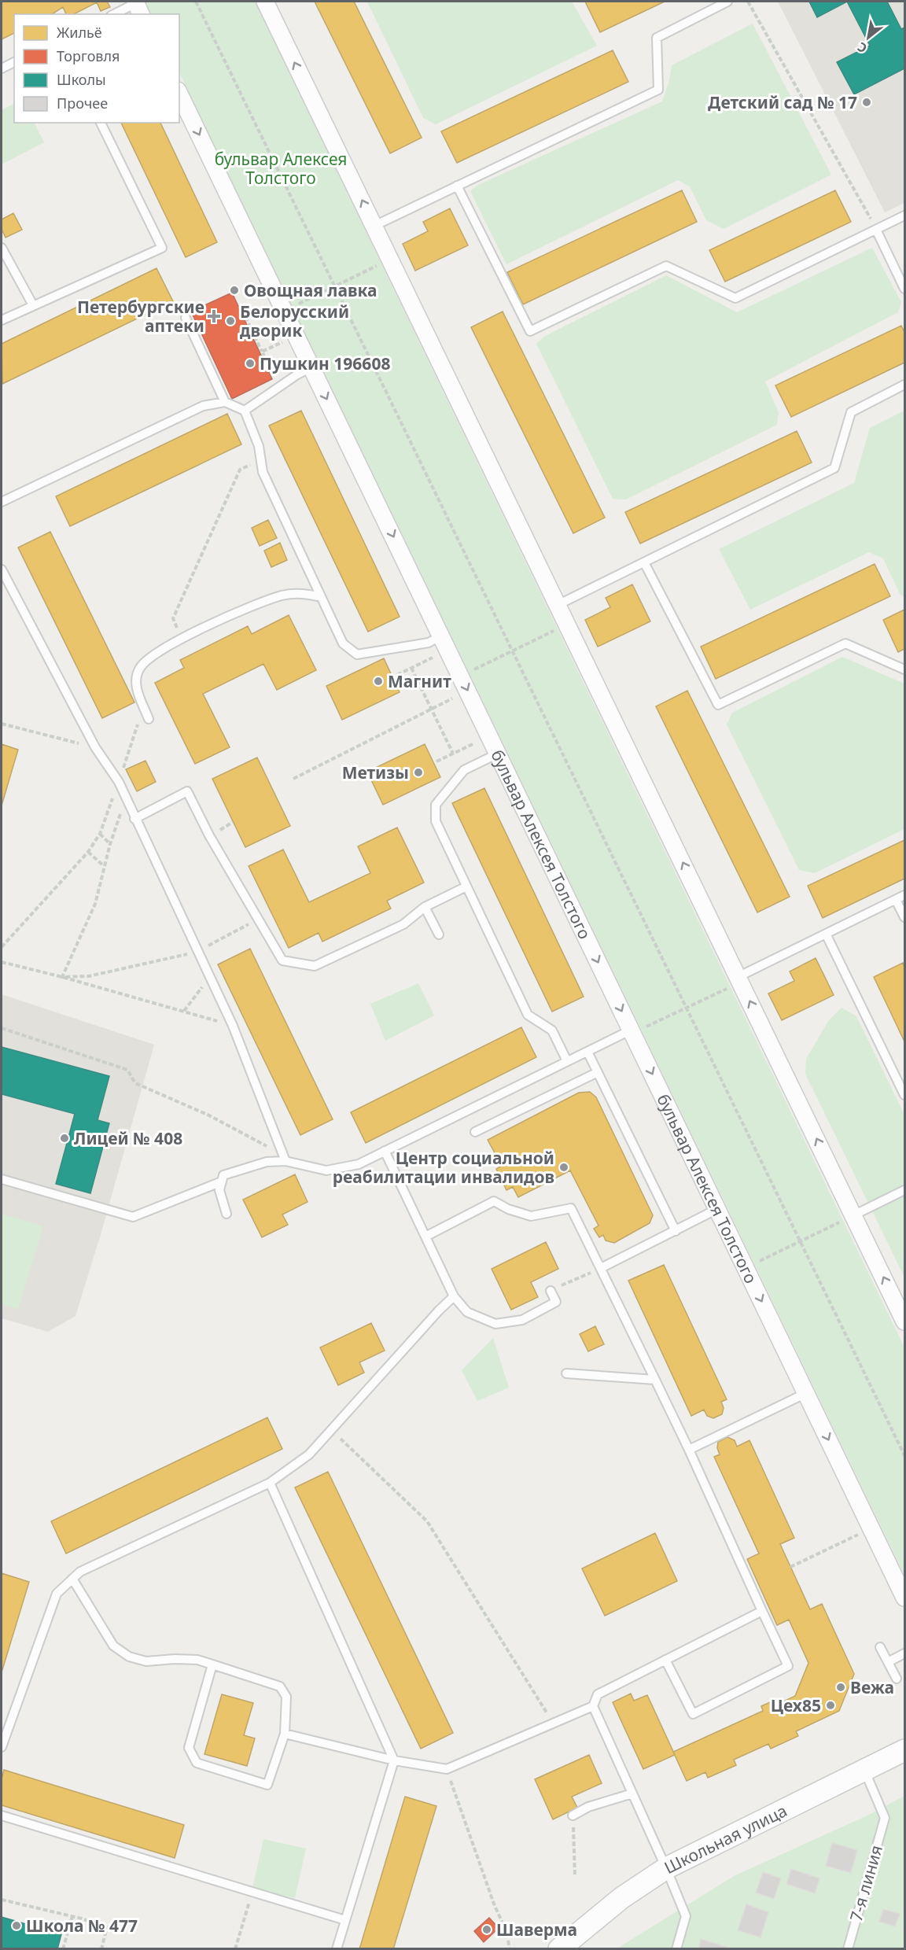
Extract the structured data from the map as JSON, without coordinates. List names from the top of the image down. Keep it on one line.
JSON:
{"streets":{"street":["бульвар Алексея Толстого","Школьная улица"],"lane":["7-я линия"]},"crossings":[["Школьная улица","7-я линия"]],"parks":["бульвар Алексея Толстого"],"places":{"other":["Детский сад № 17","Овощная лавка","Белорусский дворик","Пушкин 196608","Магнит","Метизы","Лицей № 408","Центр социальной реабилитации инвалидов","Вежа","Цех85","Школа № 477","Шаверма"],"health":["Петербургские аптеки"]},"legend":["Жильё","Торговля","Школы","Прочее"],"north":"bottom left"}
